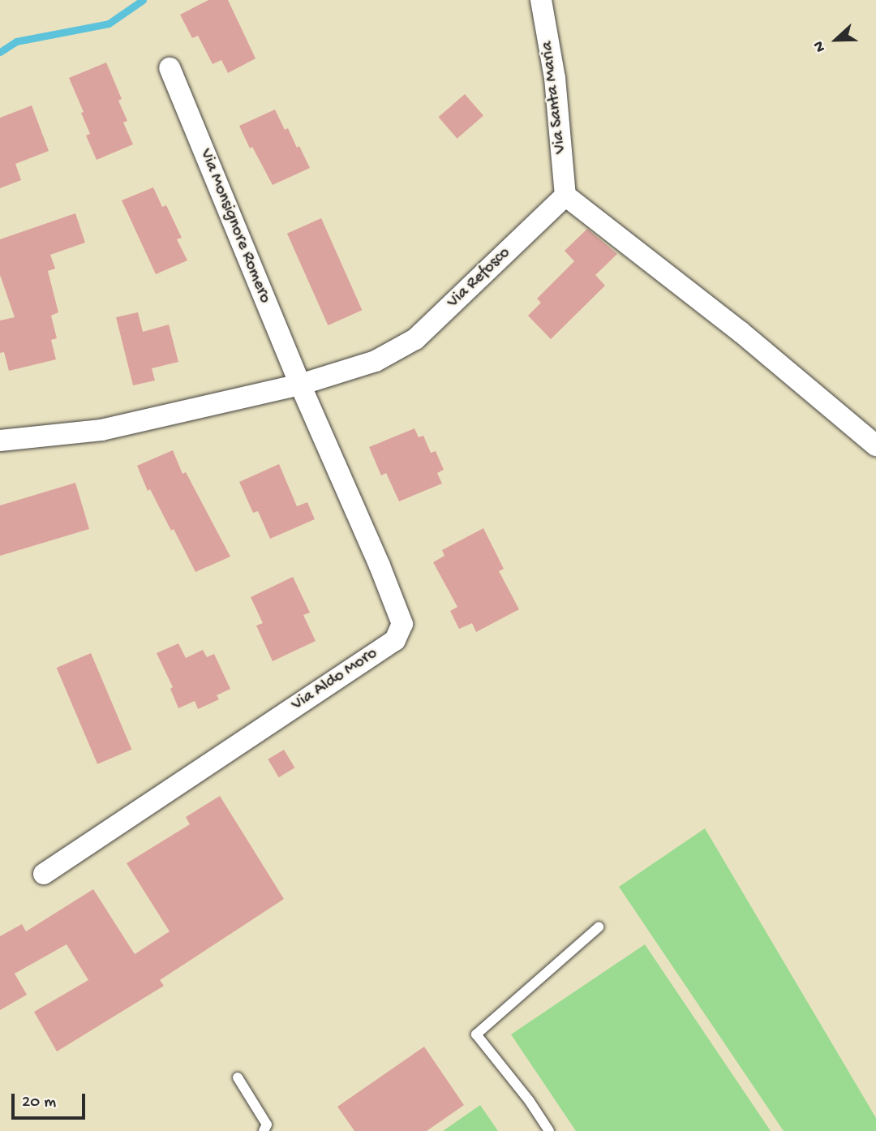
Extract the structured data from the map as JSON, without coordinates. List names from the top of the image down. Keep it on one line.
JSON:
{"streets":{"street":["Via Santa Maria","Via Monsignore Romero","Via Refosco","Via Aldo Moro"]},"crossings":[["Via Santa Maria","Via Refosco"],["Via Monsignore Romero","Via Refosco"],["Via Monsignore Romero","Via Aldo Moro"],["Via Refosco","Via Aldo Moro"]],"scale_bar":"20 m","north":"left"}
